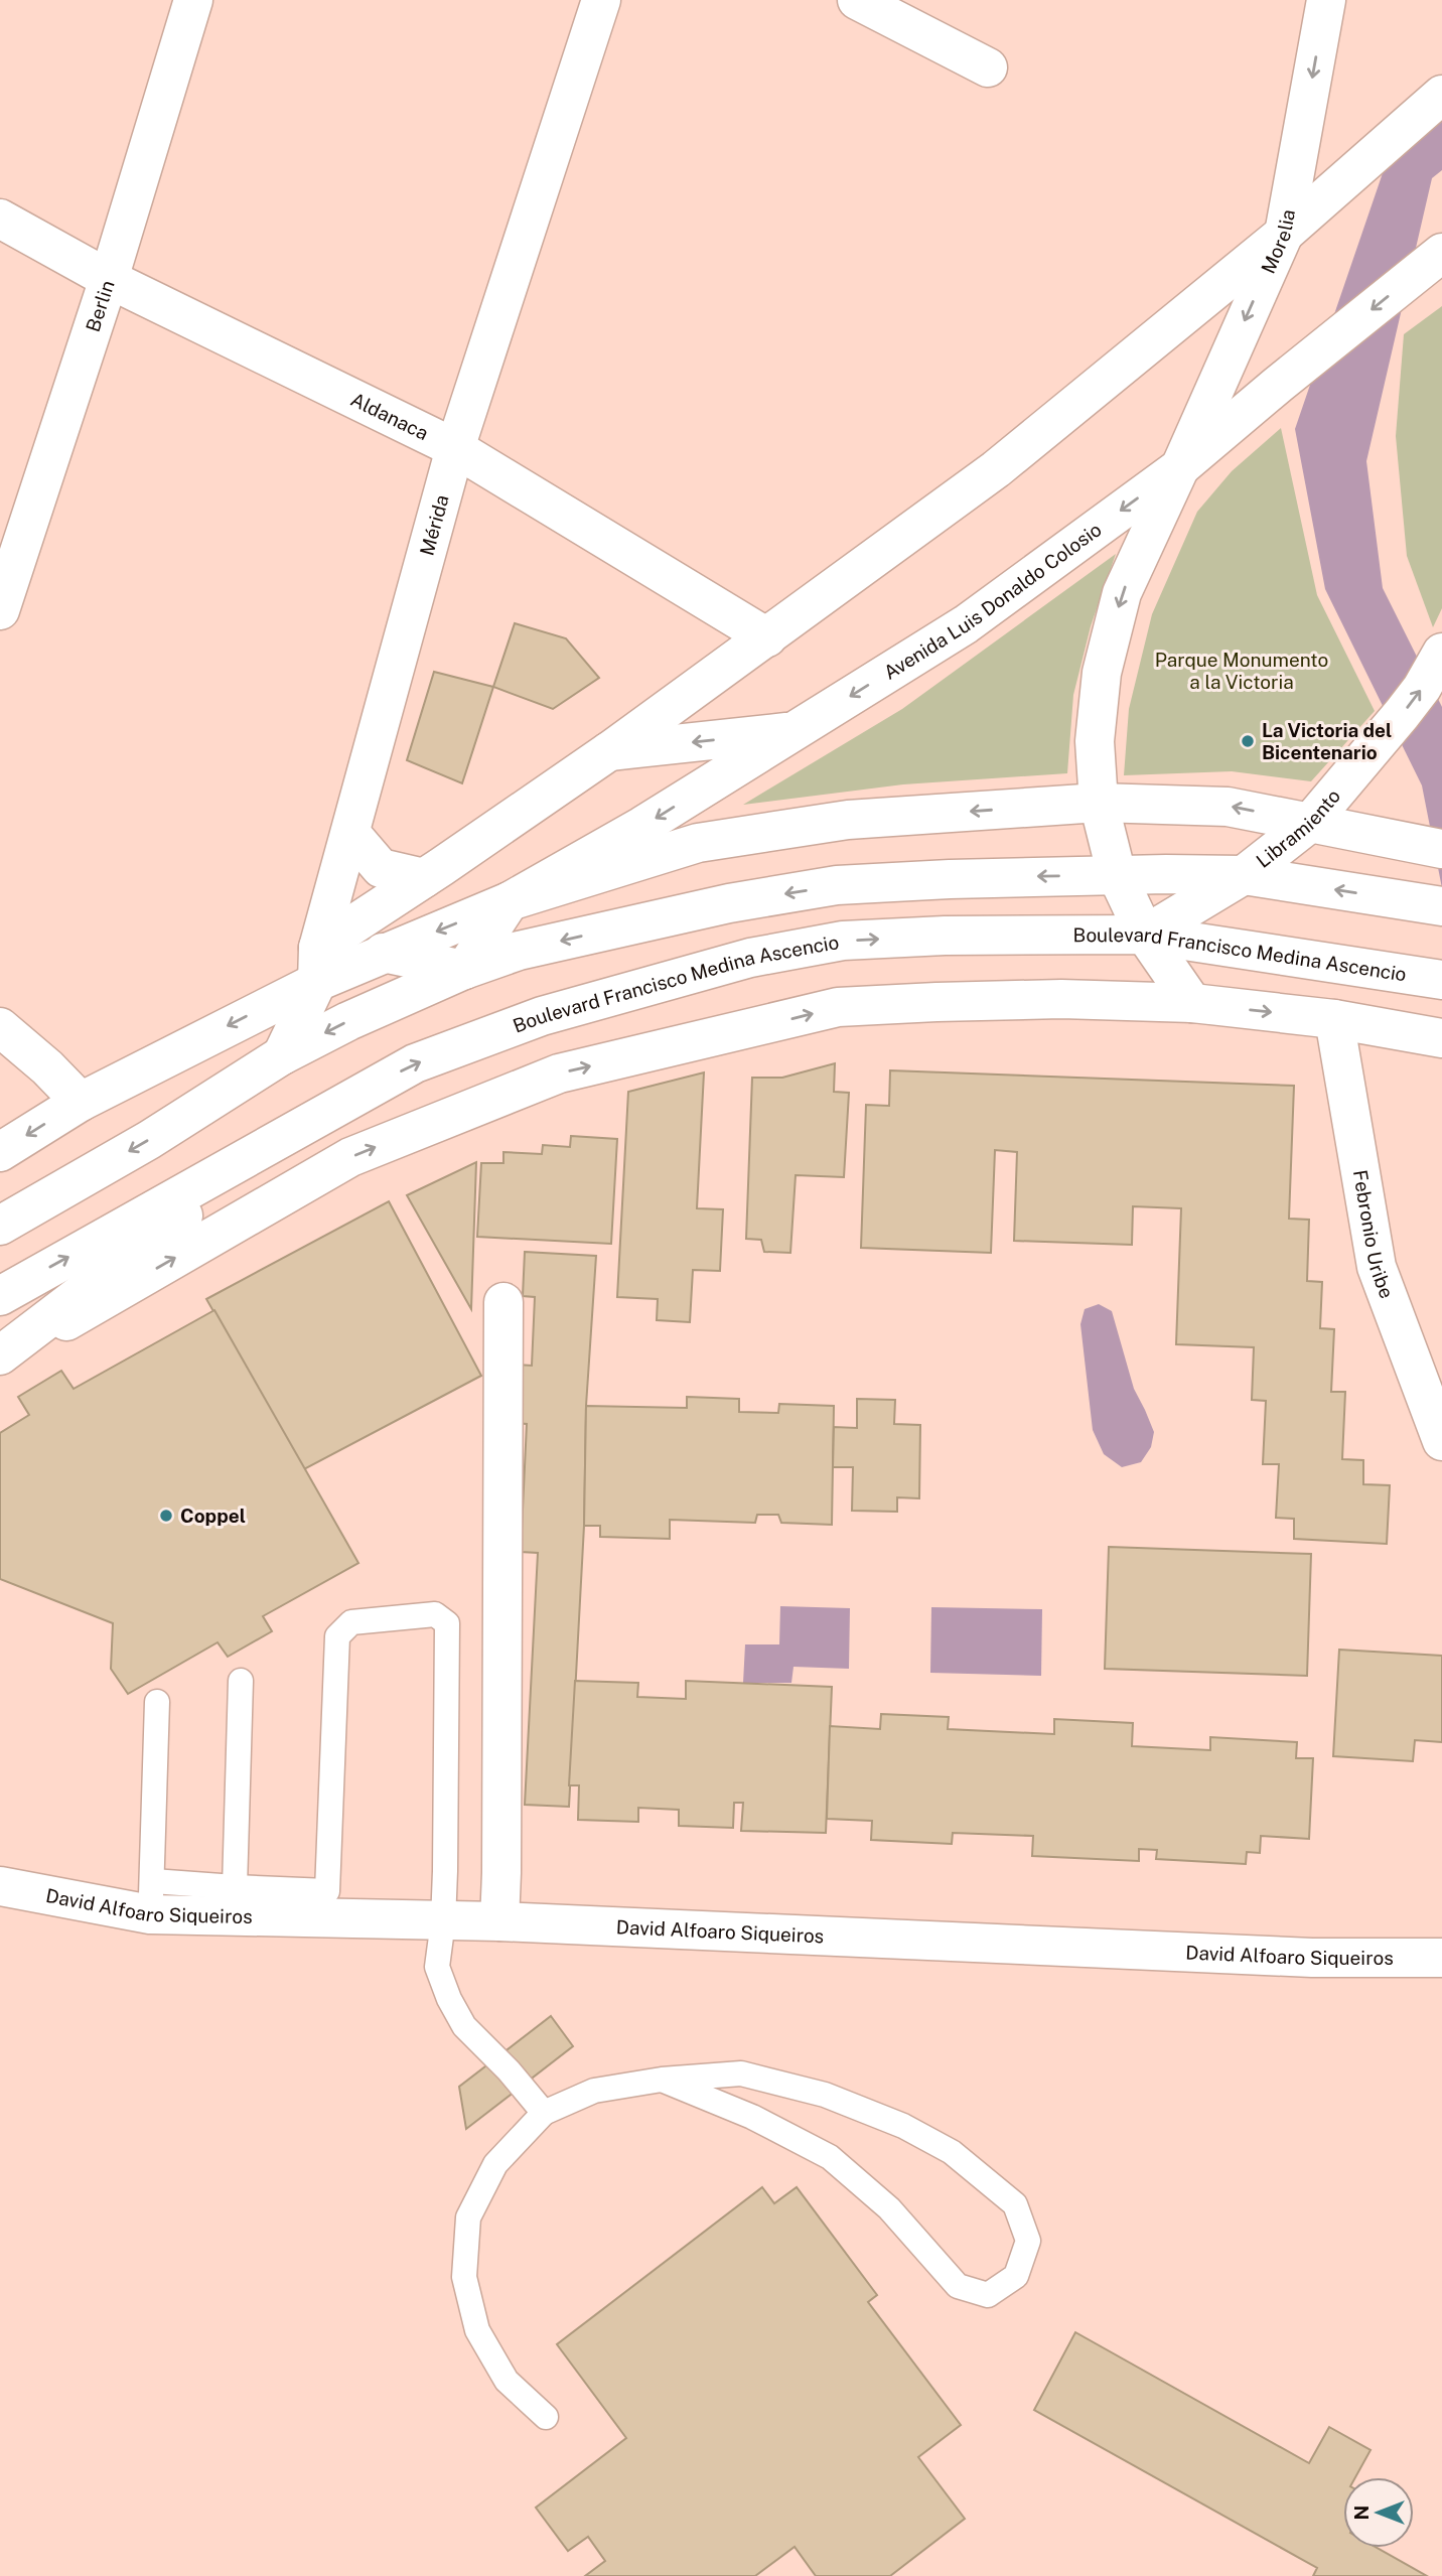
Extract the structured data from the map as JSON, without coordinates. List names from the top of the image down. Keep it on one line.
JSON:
{"streets":{"main road":["Morelia","Berlin","Aldanaca","Mérida","Avenida Luis Donaldo Colosio","Libramiento","Boulevard Francisco Medina Ascencio","Febronio Uribe","David Alfoaro Siqueiros"]},"crossings":[["Morelia","Avenida Luis Donaldo Colosio"],["Morelia","Libramiento"],["Morelia","Boulevard Francisco Medina Ascencio"],["Berlin","Aldanaca"],["Aldanaca","Mérida"],["Libramiento","Boulevard Francisco Medina Ascencio"]],"one_way":["Morelia","Libramiento"],"parks":["Parque Monumento a la Victoria"],"places":["La Victoria del Bicentenario","Coppel"],"north":"left"}
